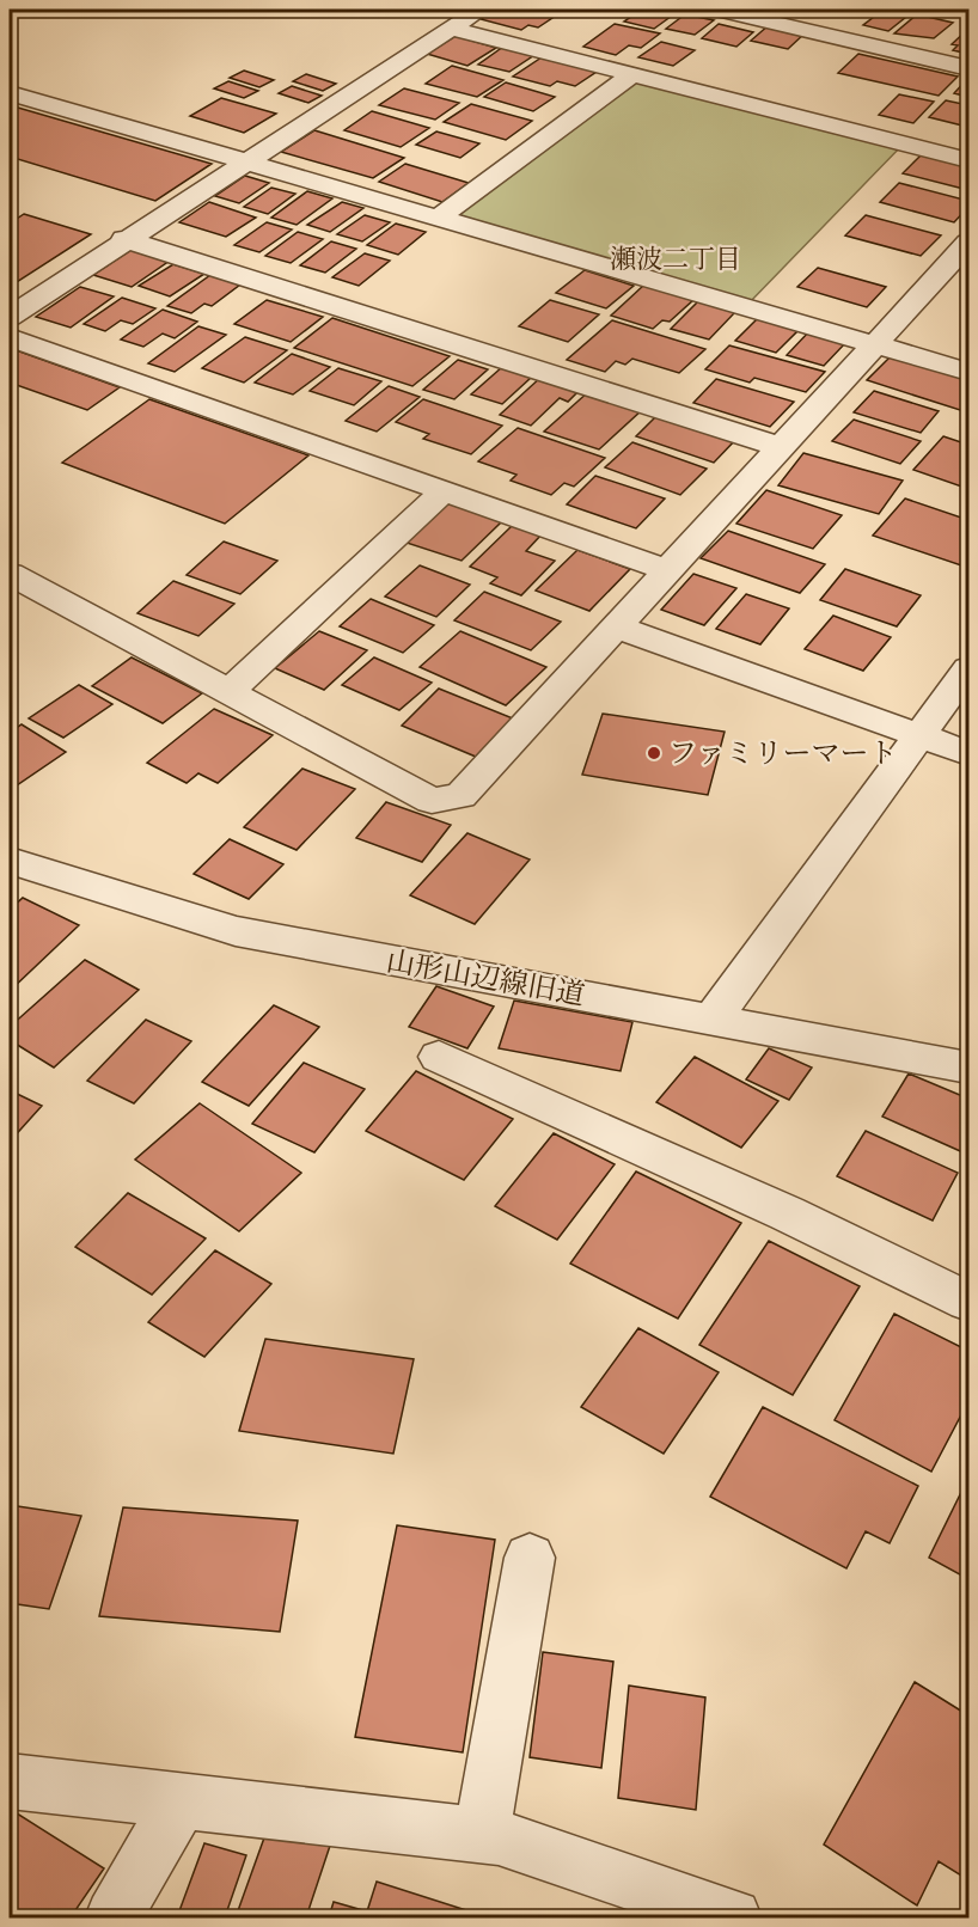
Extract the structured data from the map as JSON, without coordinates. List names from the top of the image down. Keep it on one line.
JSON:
{"streets":{"street":["山形山辺線旧道"]},"districts":["瀬波二丁目"],"places":["ファミリーマート"]}
